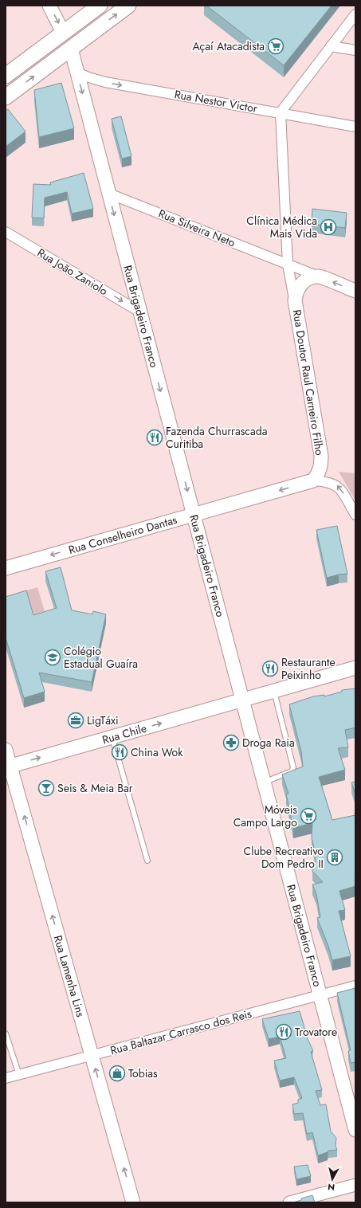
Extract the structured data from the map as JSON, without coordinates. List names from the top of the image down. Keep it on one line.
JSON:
{"streets":{"main road":["Rua Silveira Neto","Rua Brigadeiro Franco","Rua Doutor Raul Carneiro Filho","Rua Conselheiro Dantas","Rua Chile","Rua Lamenha Lins"],"street":["Rua Nestor Victor","Rua João Zaniolo","Rua Baltazar Carrasco dos Reis"]},"crossings":[["Rua Nestor Victor","Rua Brigadeiro Franco"],["Rua Nestor Victor","Rua Doutor Raul Carneiro Filho"],["Rua Silveira Neto","Rua Brigadeiro Franco"],["Rua Silveira Neto","Rua Doutor Raul Carneiro Filho"],["Rua João Zaniolo","Rua Brigadeiro Franco"],["Rua Brigadeiro Franco","Rua Conselheiro Dantas"],["Rua Brigadeiro Franco","Rua Chile"],["Rua Brigadeiro Franco","Rua Baltazar Carrasco dos Reis"],["Rua Doutor Raul Carneiro Filho","Rua Conselheiro Dantas"],["Rua Chile","Rua Lamenha Lins"],["Rua Lamenha Lins","Rua Baltazar Carrasco dos Reis"]],"one_way":["Rua Nestor Victor","Rua João Zaniolo","Rua Brigadeiro Franco","Rua Conselheiro Dantas","Rua Chile","Rua Lamenha Lins"],"places":{"supermarket":["Açaí Atacadista","Móveis Campo Largo"],"hospital":["Clínica Médica Mais Vida"],"restaurant":["Fazenda Churrascada Curitiba","Restaurante Peixinho","China Wok","Trovatore"],"school or university":["Colégio Estadual Guaíra"],"office":["LigTáxi"],"pharmacy":["Droga Raia"],"bar":["Seis & Meia Bar"],"building":["Clube Recreativo Dom Pedro II"],"shop":["Tobias"]},"north":"bottom"}
